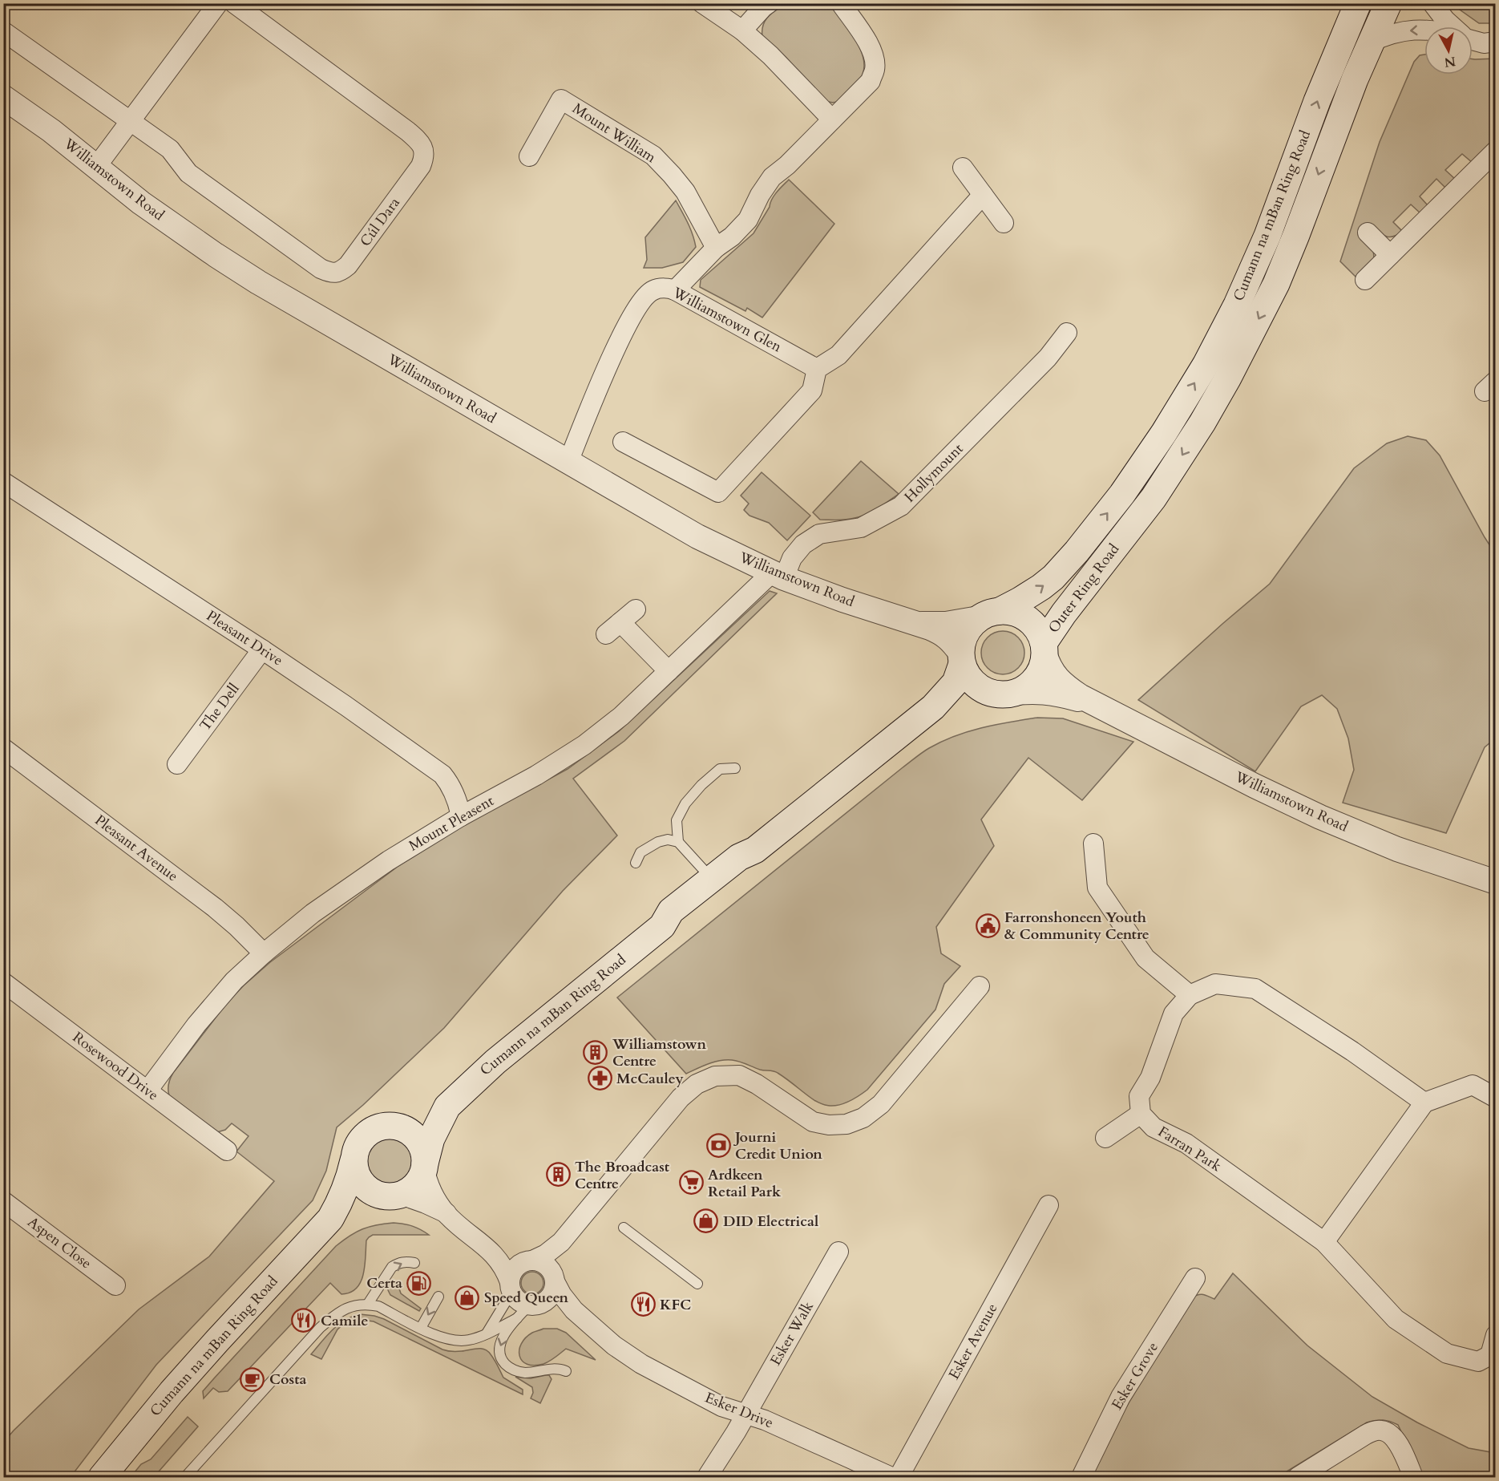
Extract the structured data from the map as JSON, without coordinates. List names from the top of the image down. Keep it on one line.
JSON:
{"streets":{"main road":["Cumann na mBan Ring Road","Outer Ring Road"],"street":["Mount William","Williamstown Road","Cúl Dara","Williamstown Glen","Hollymount","Pleasant Drive","The Dell","Mount Pleasent","Pleasant Avenue","Rosewood Drive","Farran Park","Aspen Close","Esker Walk","Esker Avenue","Esker Grove","Esker Drive"]},"crossings":[["Williamstown Road","Cumann na mBan Ring Road"],["Williamstown Road","Williamstown Glen"],["Williamstown Road","Hollymount"],["Williamstown Road","Outer Ring Road"],["Williamstown Road","Mount Pleasent"],["Cumann na mBan Ring Road","Outer Ring Road"],["Hollymount","Mount Pleasent"],["Pleasant Drive","The Dell"],["Pleasant Drive","Mount Pleasent"],["Mount Pleasent","Pleasant Avenue"],["Mount Pleasent","Rosewood Drive"],["Esker Walk","Esker Drive"]],"places":{"public building":["Farronshoneen Youth & Community Centre"],"building":["Williamstown Centre","The Broadcast Centre"],"pharmacy":["McCauley"],"bank":["Journi Credit Union"],"supermarket":["Ardkeen Retail Park"],"shop":["DID Electrical","Speed Queen"],"fuel station":["Certa"],"restaurant":["KFC","Camile"],"cafe":["Costa"]},"north":"bottom"}
